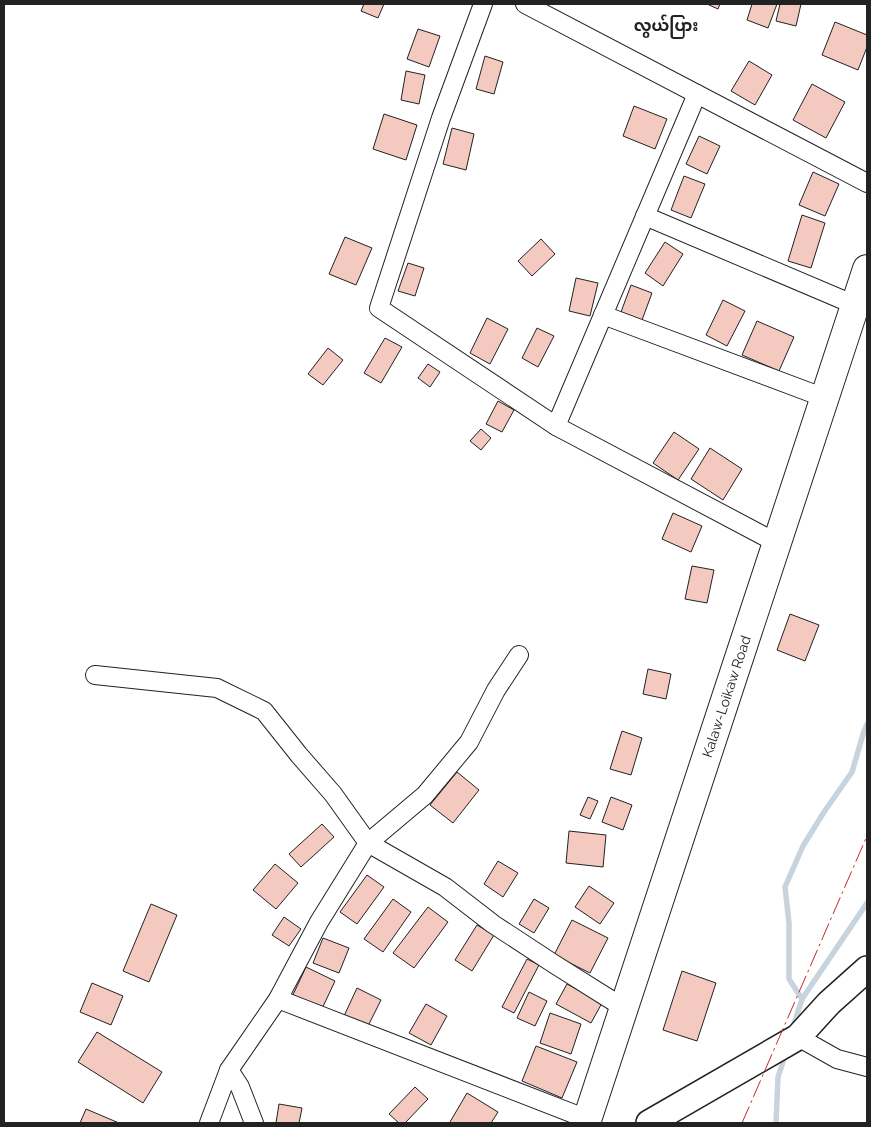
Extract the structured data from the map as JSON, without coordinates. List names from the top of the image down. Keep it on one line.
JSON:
{"streets":{"main road":["Kalaw-Loikaw Road"]},"districts":["လွယ်ပြား"]}
